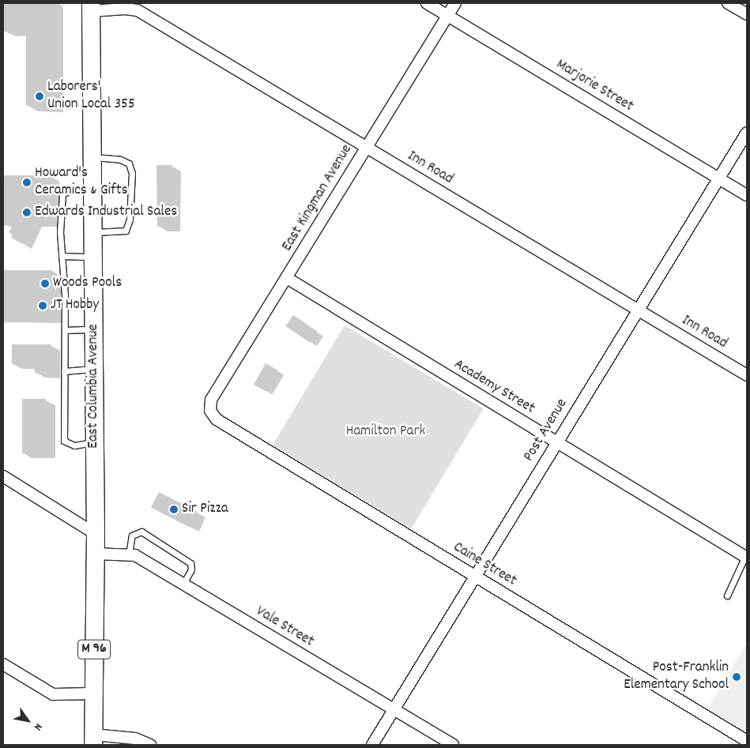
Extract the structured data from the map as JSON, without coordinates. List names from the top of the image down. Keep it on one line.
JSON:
{"streets":{"main road":["East Columbia Avenue","M 96"],"street":["Marjorie Street","Inn Road","East Kingman Avenue","Academy Street","Post Avenue","Caine Street","Vale Street"]},"crossings":[["Marjorie Street","East Kingman Avenue"],["Marjorie Street","Post Avenue"],["Inn Road","East Kingman Avenue"],["Inn Road","East Columbia Avenue"],["Inn Road","Post Avenue"],["East Kingman Avenue","Academy Street"],["East Kingman Avenue","Caine Street"],["East Columbia Avenue","Vale Street"],["Academy Street","Post Avenue"],["Post Avenue","Caine Street"],["Post Avenue","Vale Street"]],"parks":["Hamilton Park"],"places":["Laborers' Union Local 355","Howard's Ceramics & Gifts","Edwards Industrial Sales","Woods Pools","JT Hobby","Sir Pizza","Post-Franklin Elementary School"],"north":"bottom right"}
